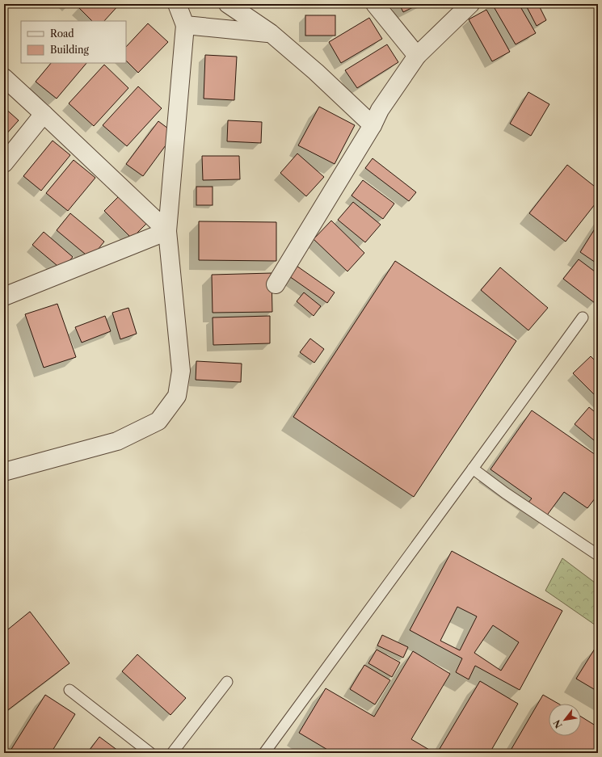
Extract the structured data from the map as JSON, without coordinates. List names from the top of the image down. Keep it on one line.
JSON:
{"legend":["Road","Building"],"north":"bottom left"}
